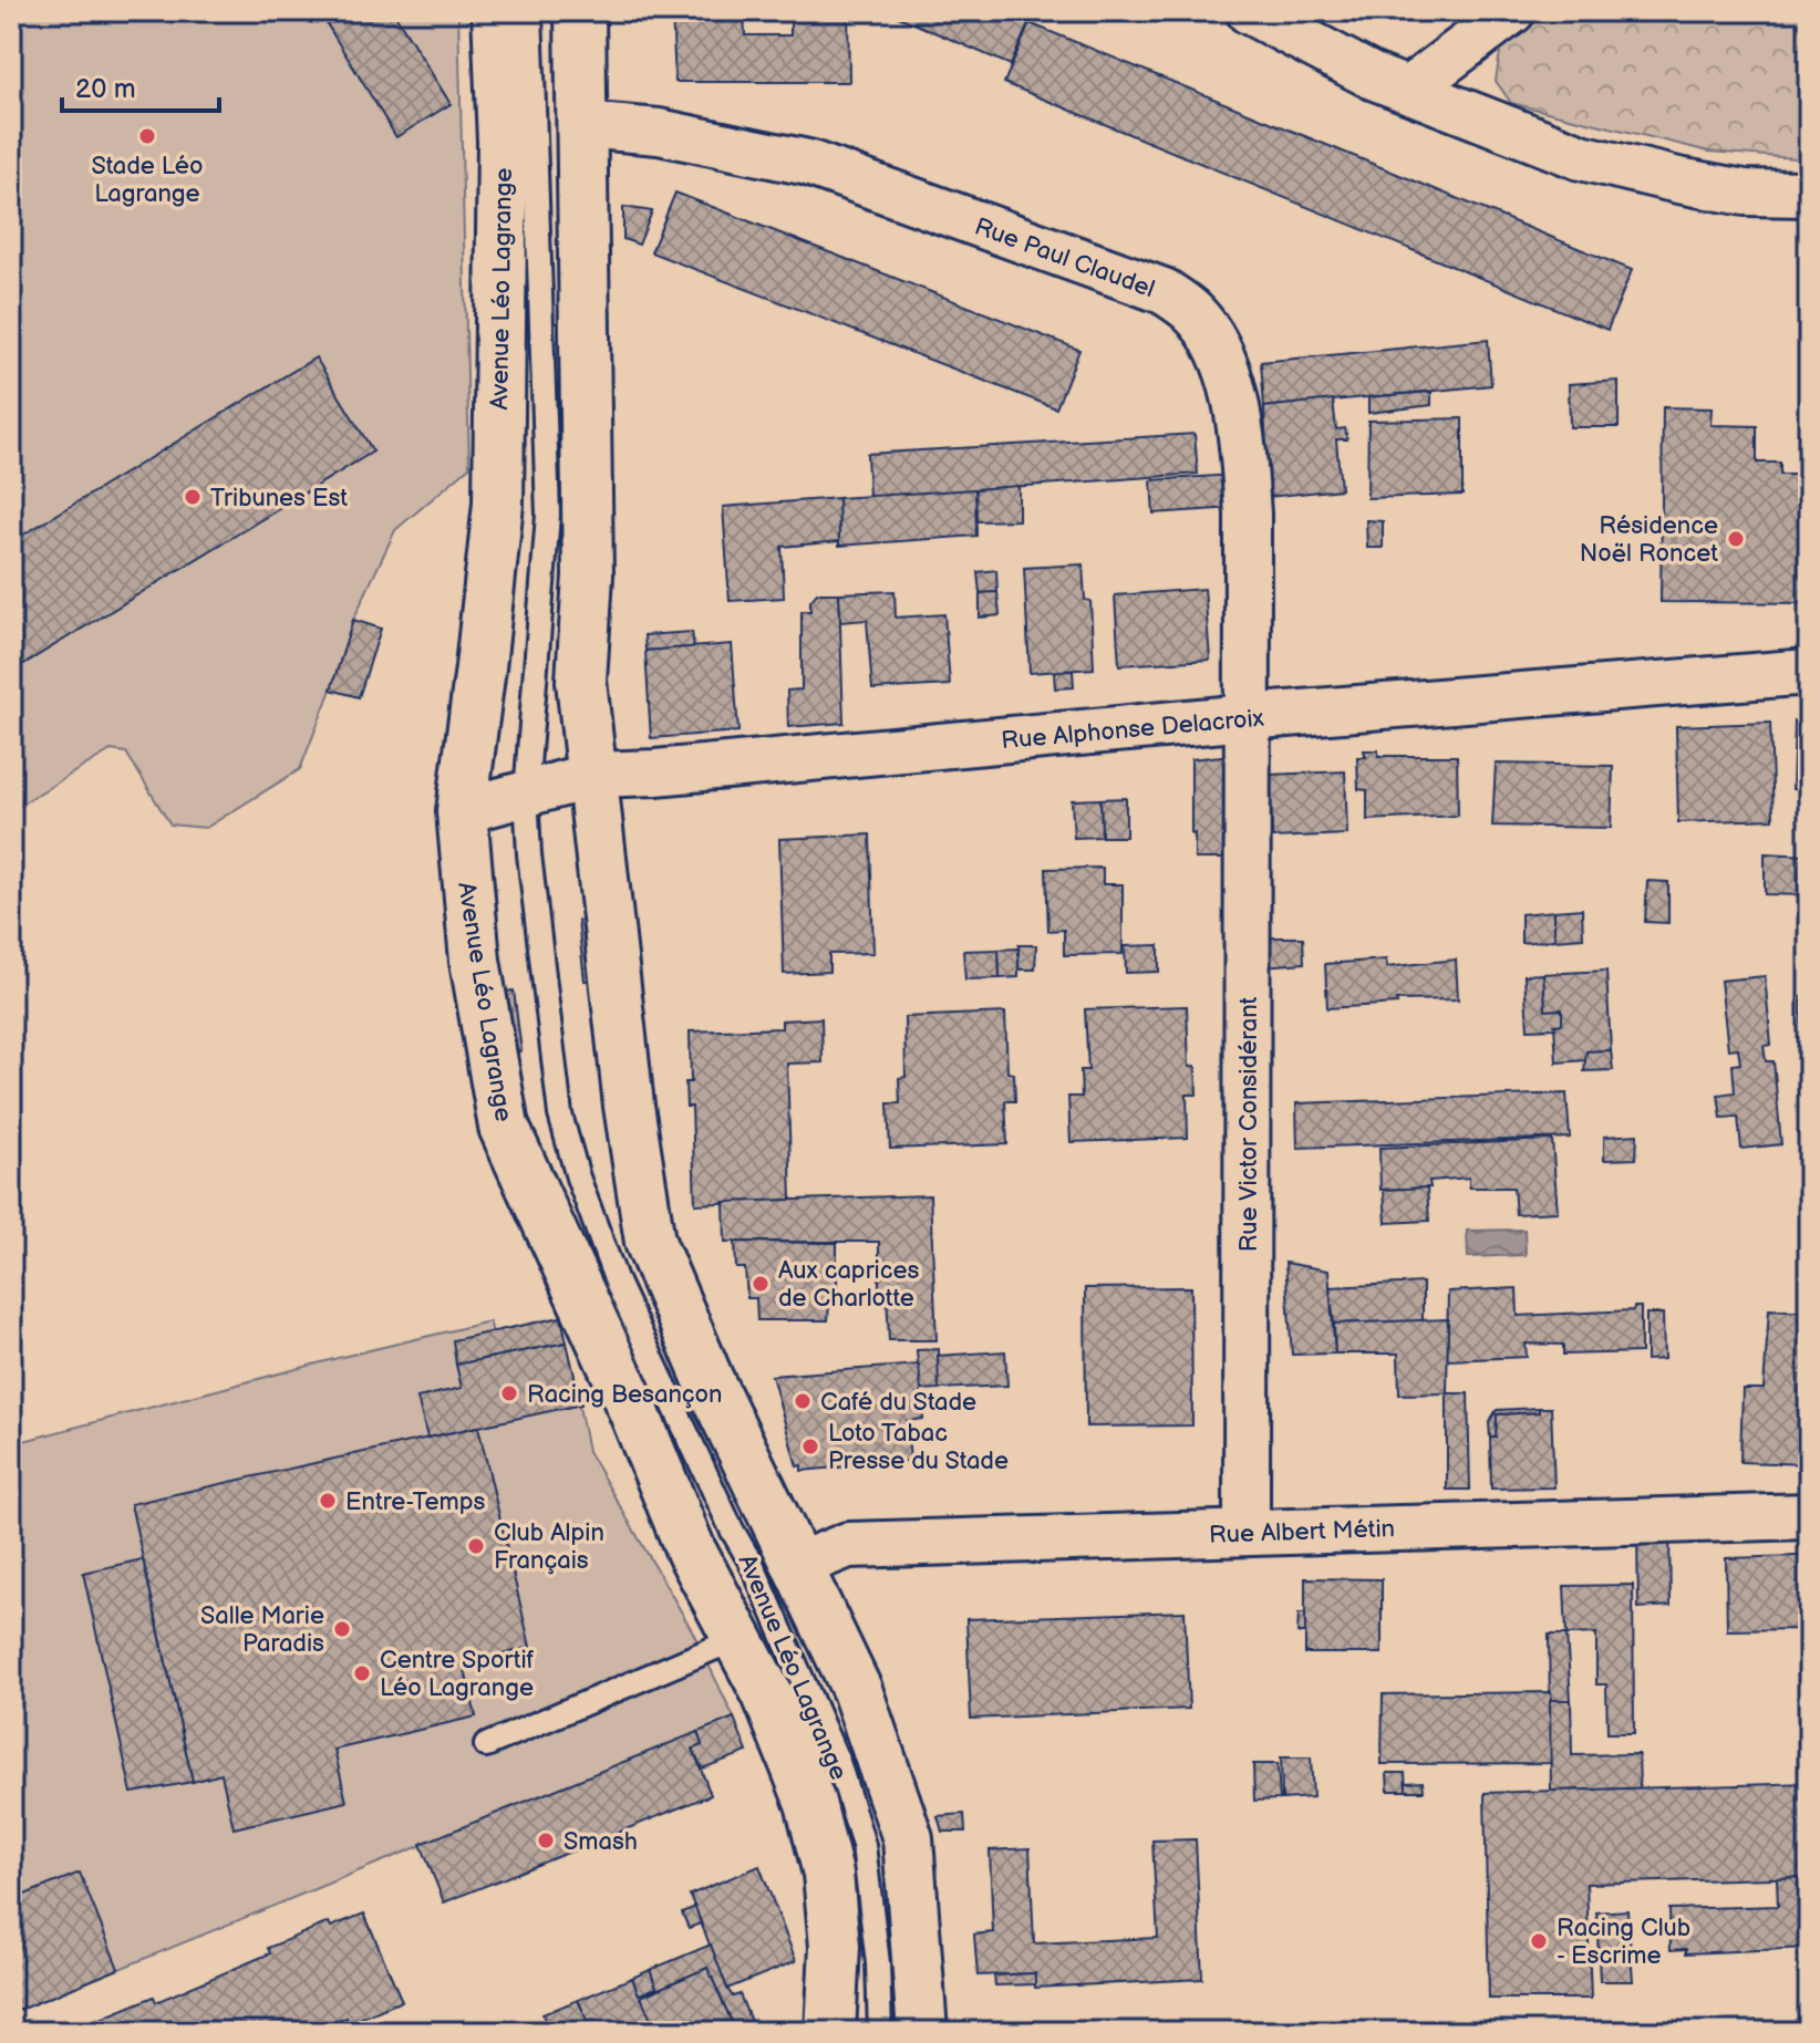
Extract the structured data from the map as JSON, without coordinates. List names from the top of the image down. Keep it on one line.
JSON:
{"streets":{"main road":["Avenue Léo Lagrange"],"street":["Rue Paul Claudel","Rue Alphonse Delacroix","Rue Victor Considérant","Rue Albert Métin"]},"crossings":[["Rue Paul Claudel","Avenue Léo Lagrange"],["Rue Paul Claudel","Rue Alphonse Delacroix"],["Rue Paul Claudel","Rue Victor Considérant"],["Avenue Léo Lagrange","Rue Alphonse Delacroix"],["Avenue Léo Lagrange","Rue Albert Métin"],["Rue Alphonse Delacroix","Rue Victor Considérant"],["Rue Victor Considérant","Rue Albert Métin"]],"places":["Stade Léo Lagrange","Tribunes Est","Résidence Noël Roncet","Aux caprices de Charlotte","Racing Besançon","Café du Stade","Loto Tabac Presse du Stade","Entre-Temps","Club Alpin Français","Salle Marie Paradis","Centre Sportif Léo Lagrange","Smash","Racing Club - Escrime"],"scale_bar":"20 m"}
